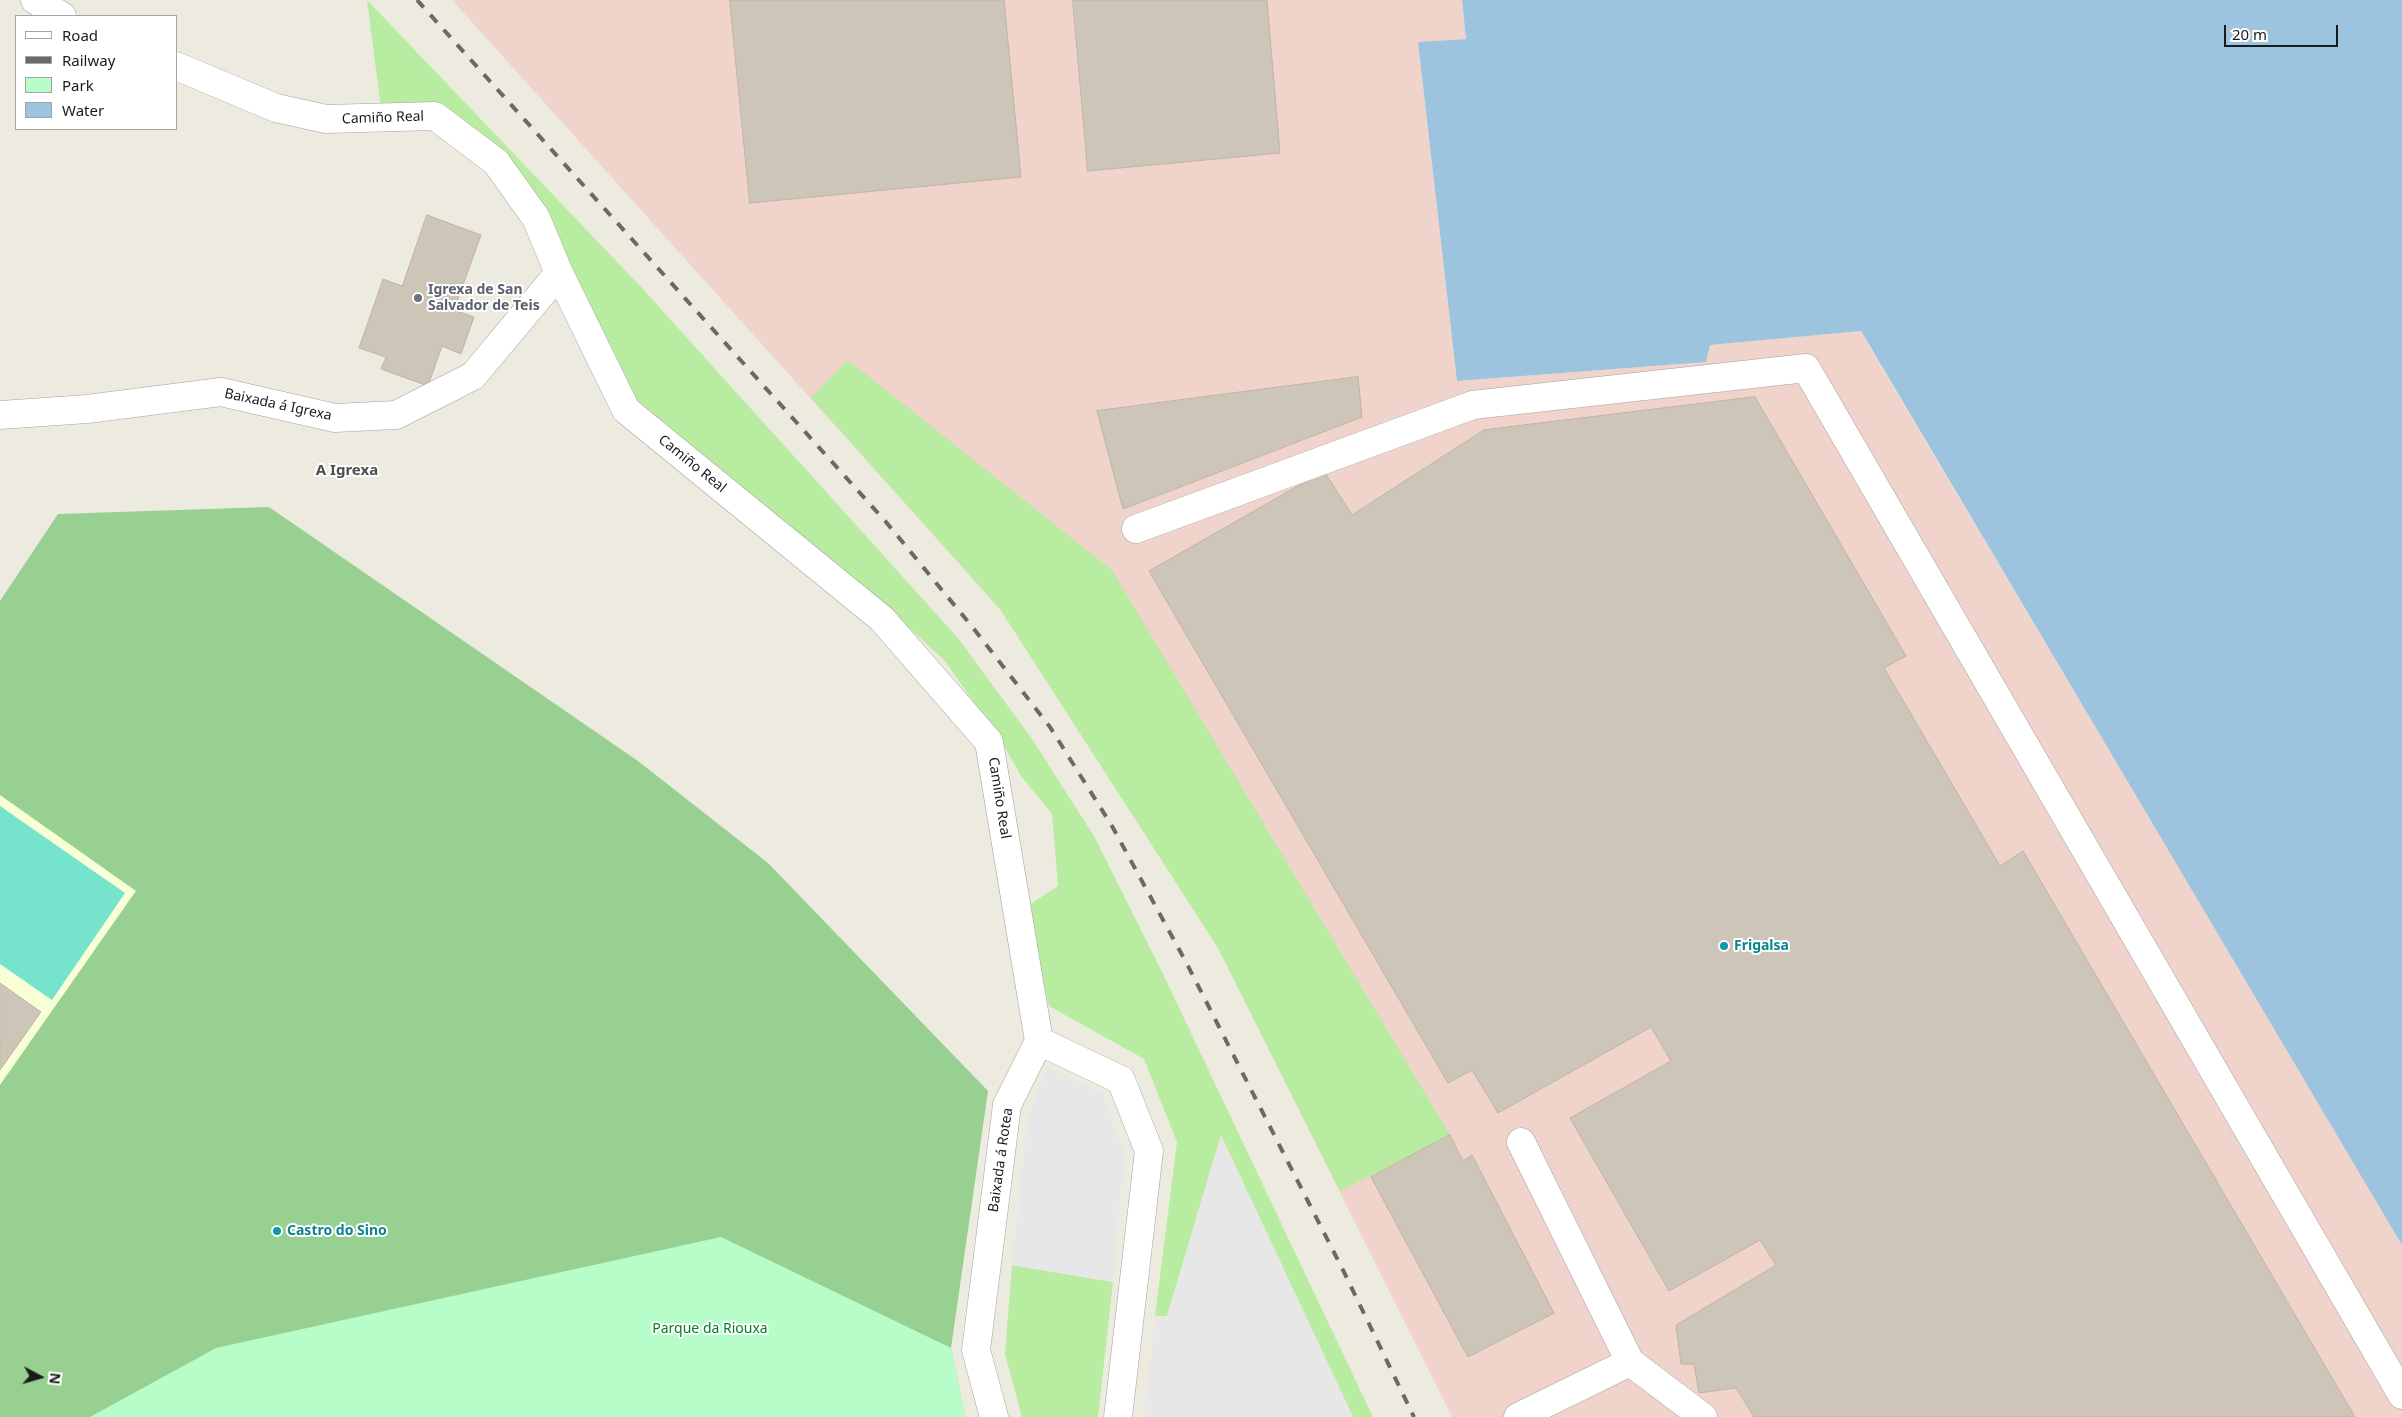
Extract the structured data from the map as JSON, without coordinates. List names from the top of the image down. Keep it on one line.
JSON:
{"streets":{"street":["Camiño Real","Baixada á Igrexa","Baixada á Rotea"]},"crossings":[["Camiño Real","Baixada á Igrexa"],["Camiño Real","Baixada á Rotea"]],"districts":["A Igrexa"],"parks":["Parque da Riouxa"],"places":["Igrexa de San Salvador de Teis","Frigalsa","Castro do Sino"],"legend":["Road","Railway","Park","Water"],"scale_bar":"20 m","north":"right"}
